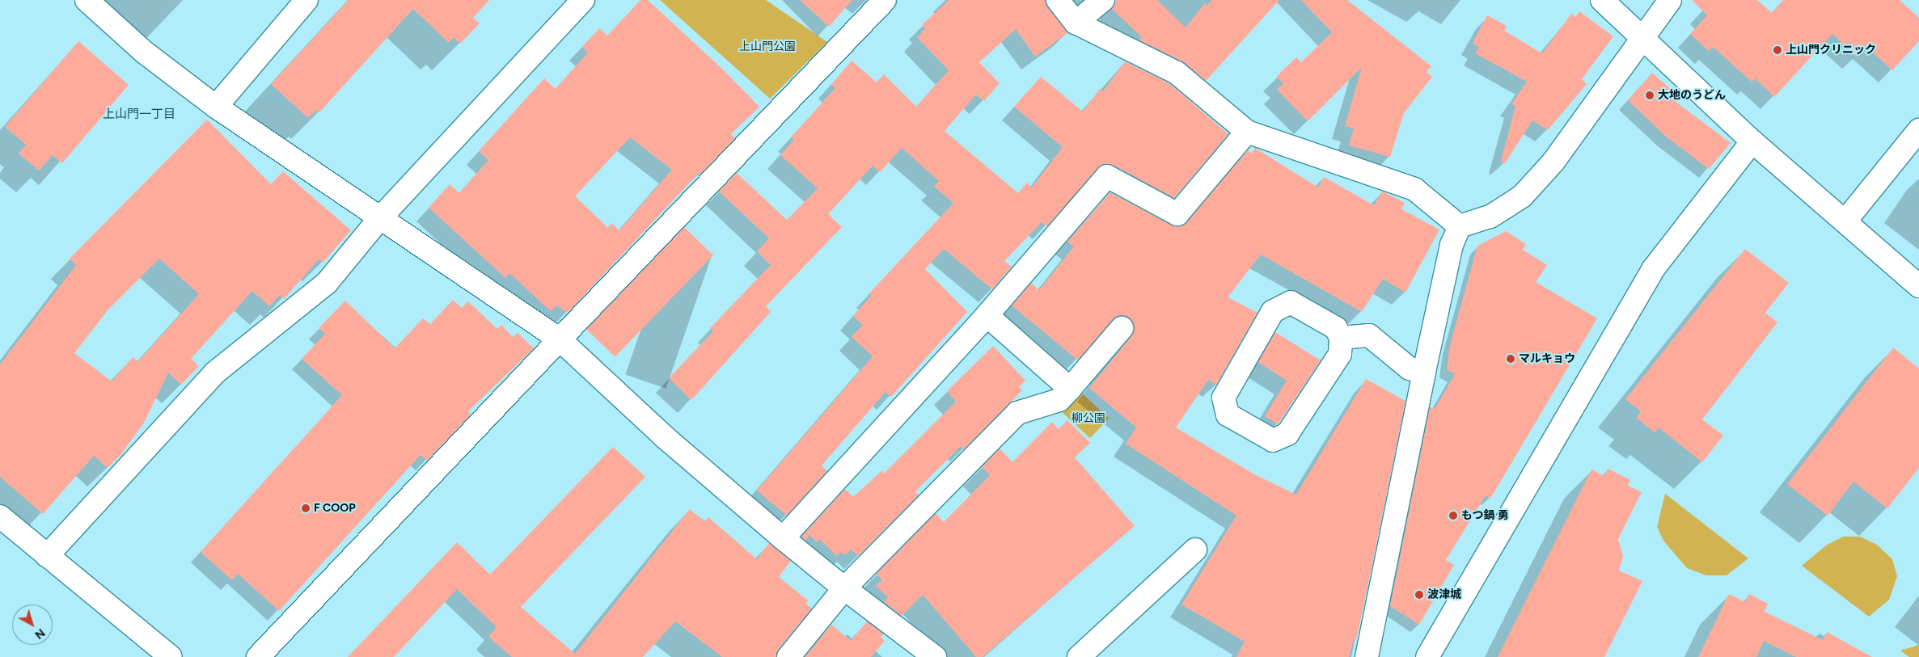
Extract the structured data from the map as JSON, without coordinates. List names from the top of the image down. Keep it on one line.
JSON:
{"districts":["上山門一丁目"],"parks":["上山門公園","柳公園"],"places":["上山門クリニック","大地のうどん","マルキョウ","F COOP","もつ鍋 勇","波津城"],"north":"bottom right"}
